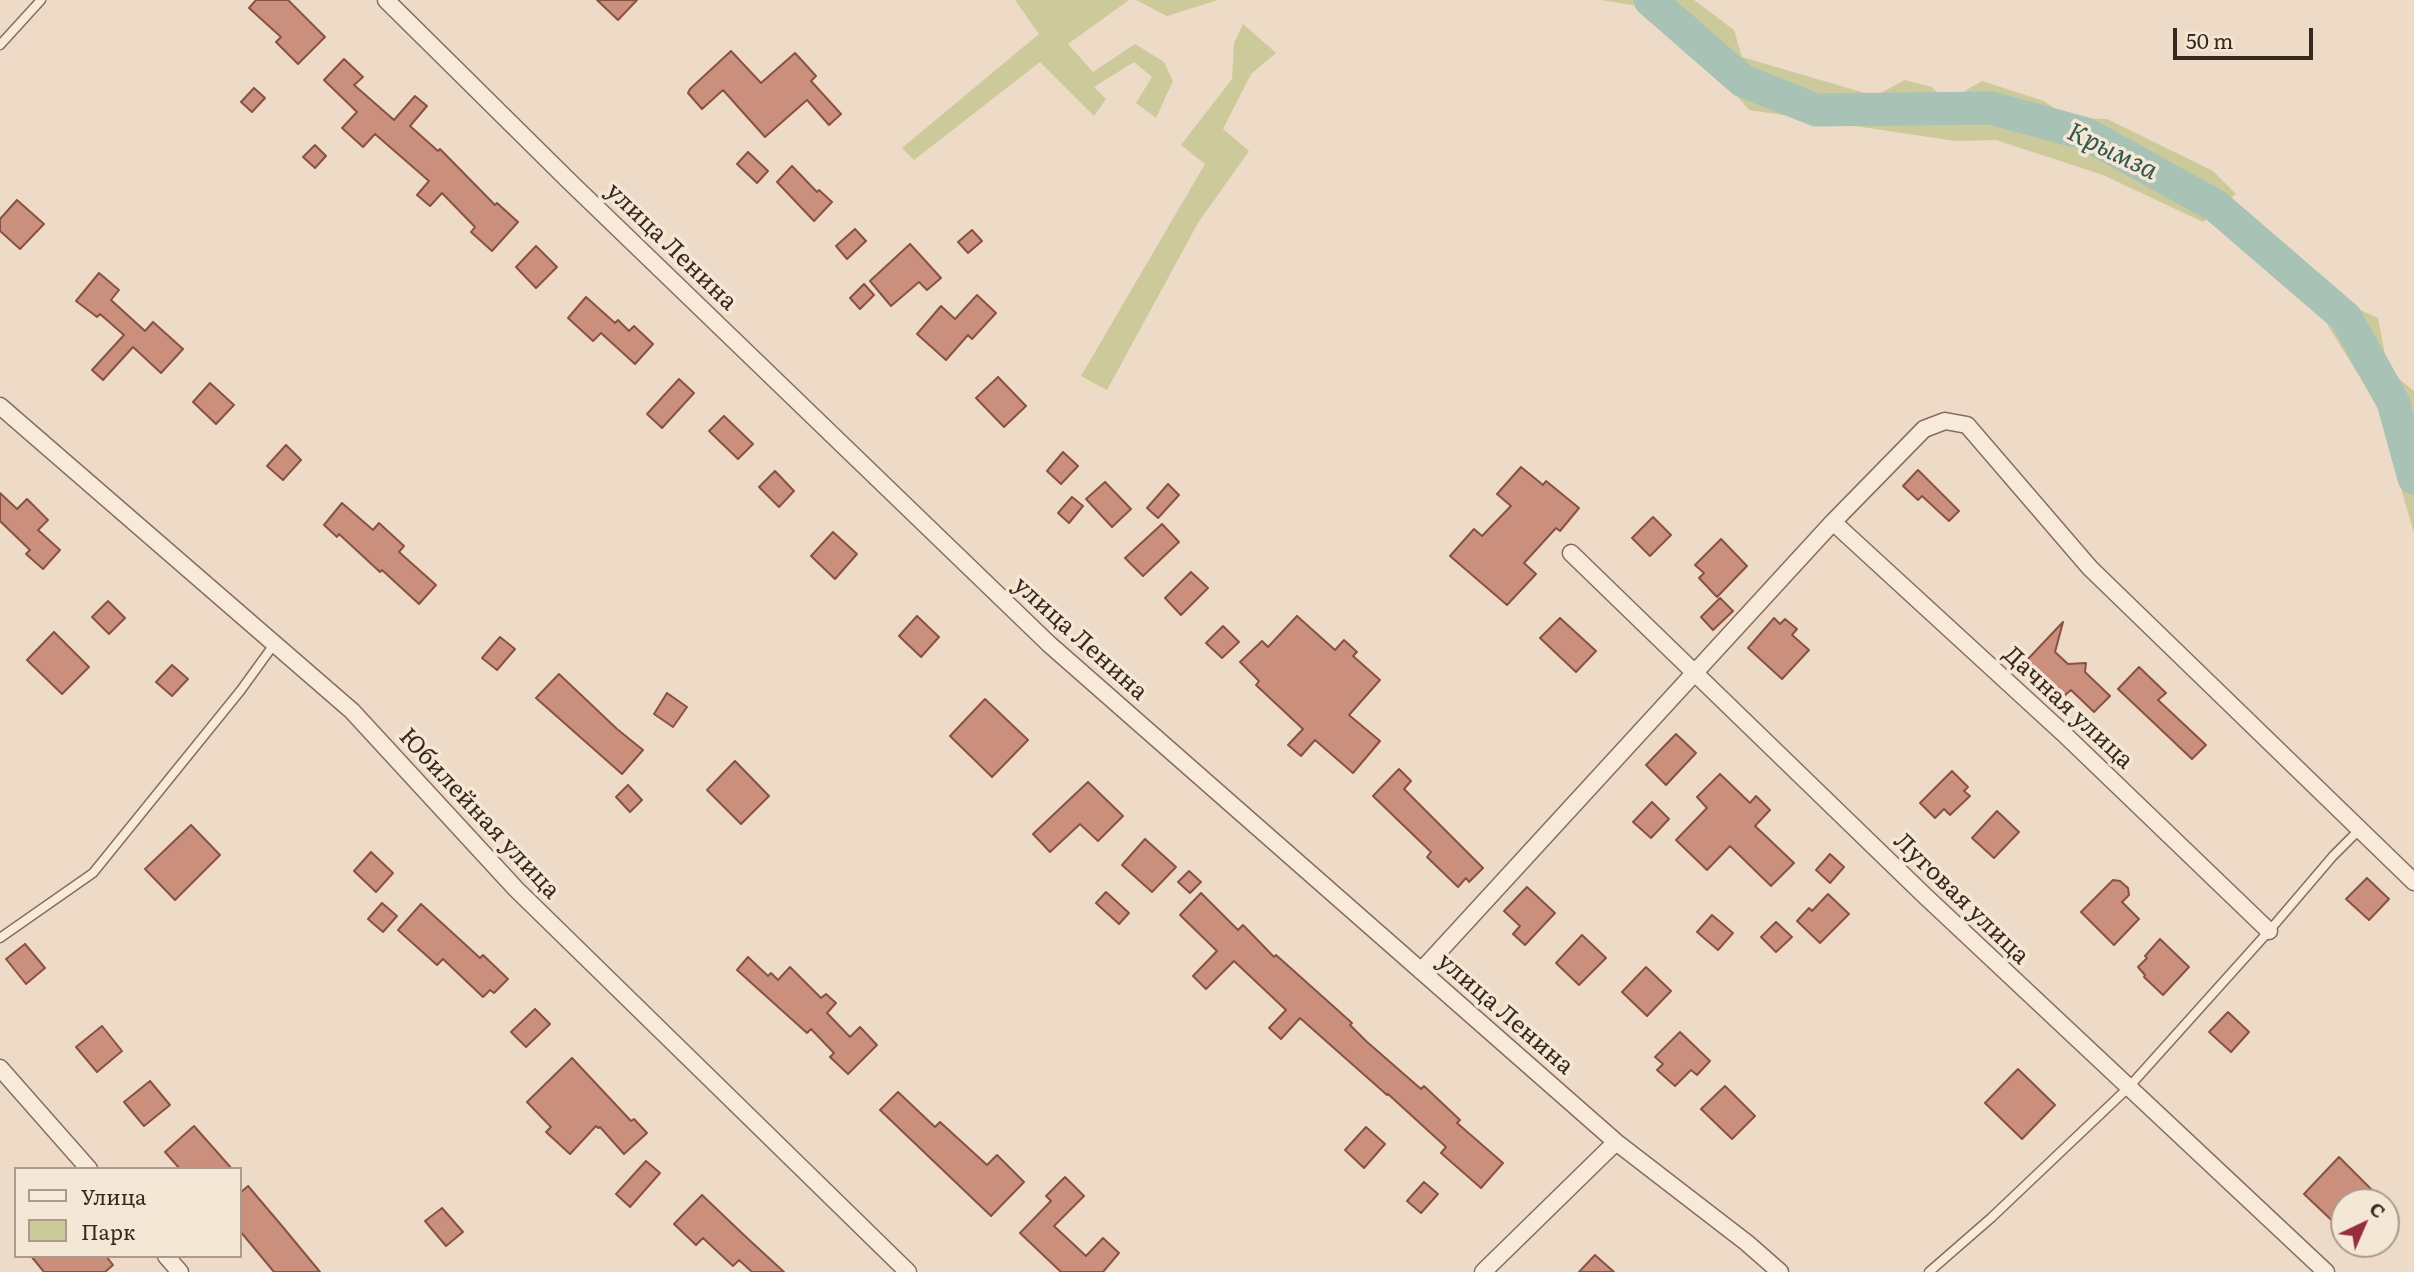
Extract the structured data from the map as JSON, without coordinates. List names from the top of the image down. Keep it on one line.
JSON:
{"streets":{"street":["улица Ленина","Дачная улица","Юбилейная улица","Луговая улица"]},"water":["Крымза"],"legend":["Улица","Парк"],"scale_bar":"50 m","north":"top right"}
